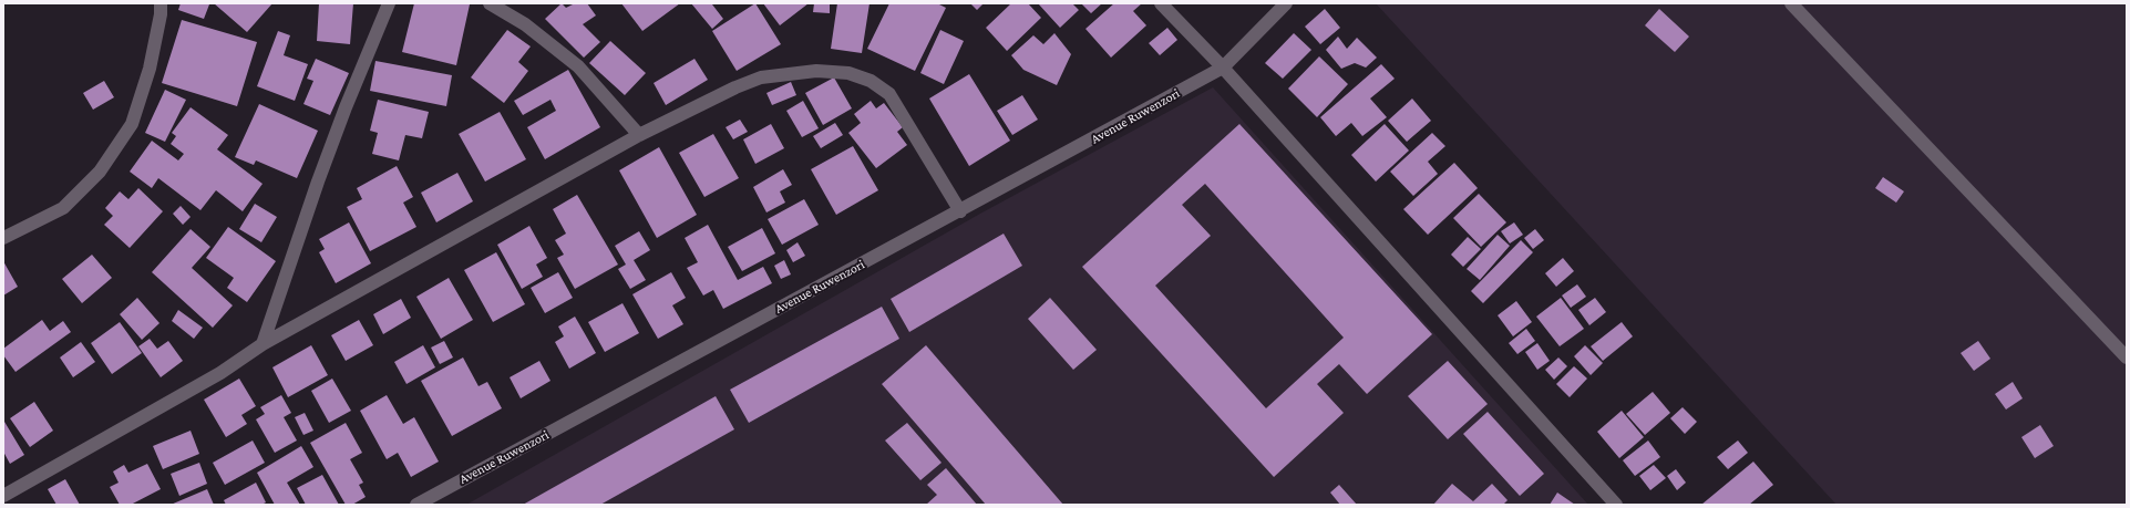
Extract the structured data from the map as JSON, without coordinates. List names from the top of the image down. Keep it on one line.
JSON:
{"streets":{"street":["Avenue Ruwenzori"]}}
